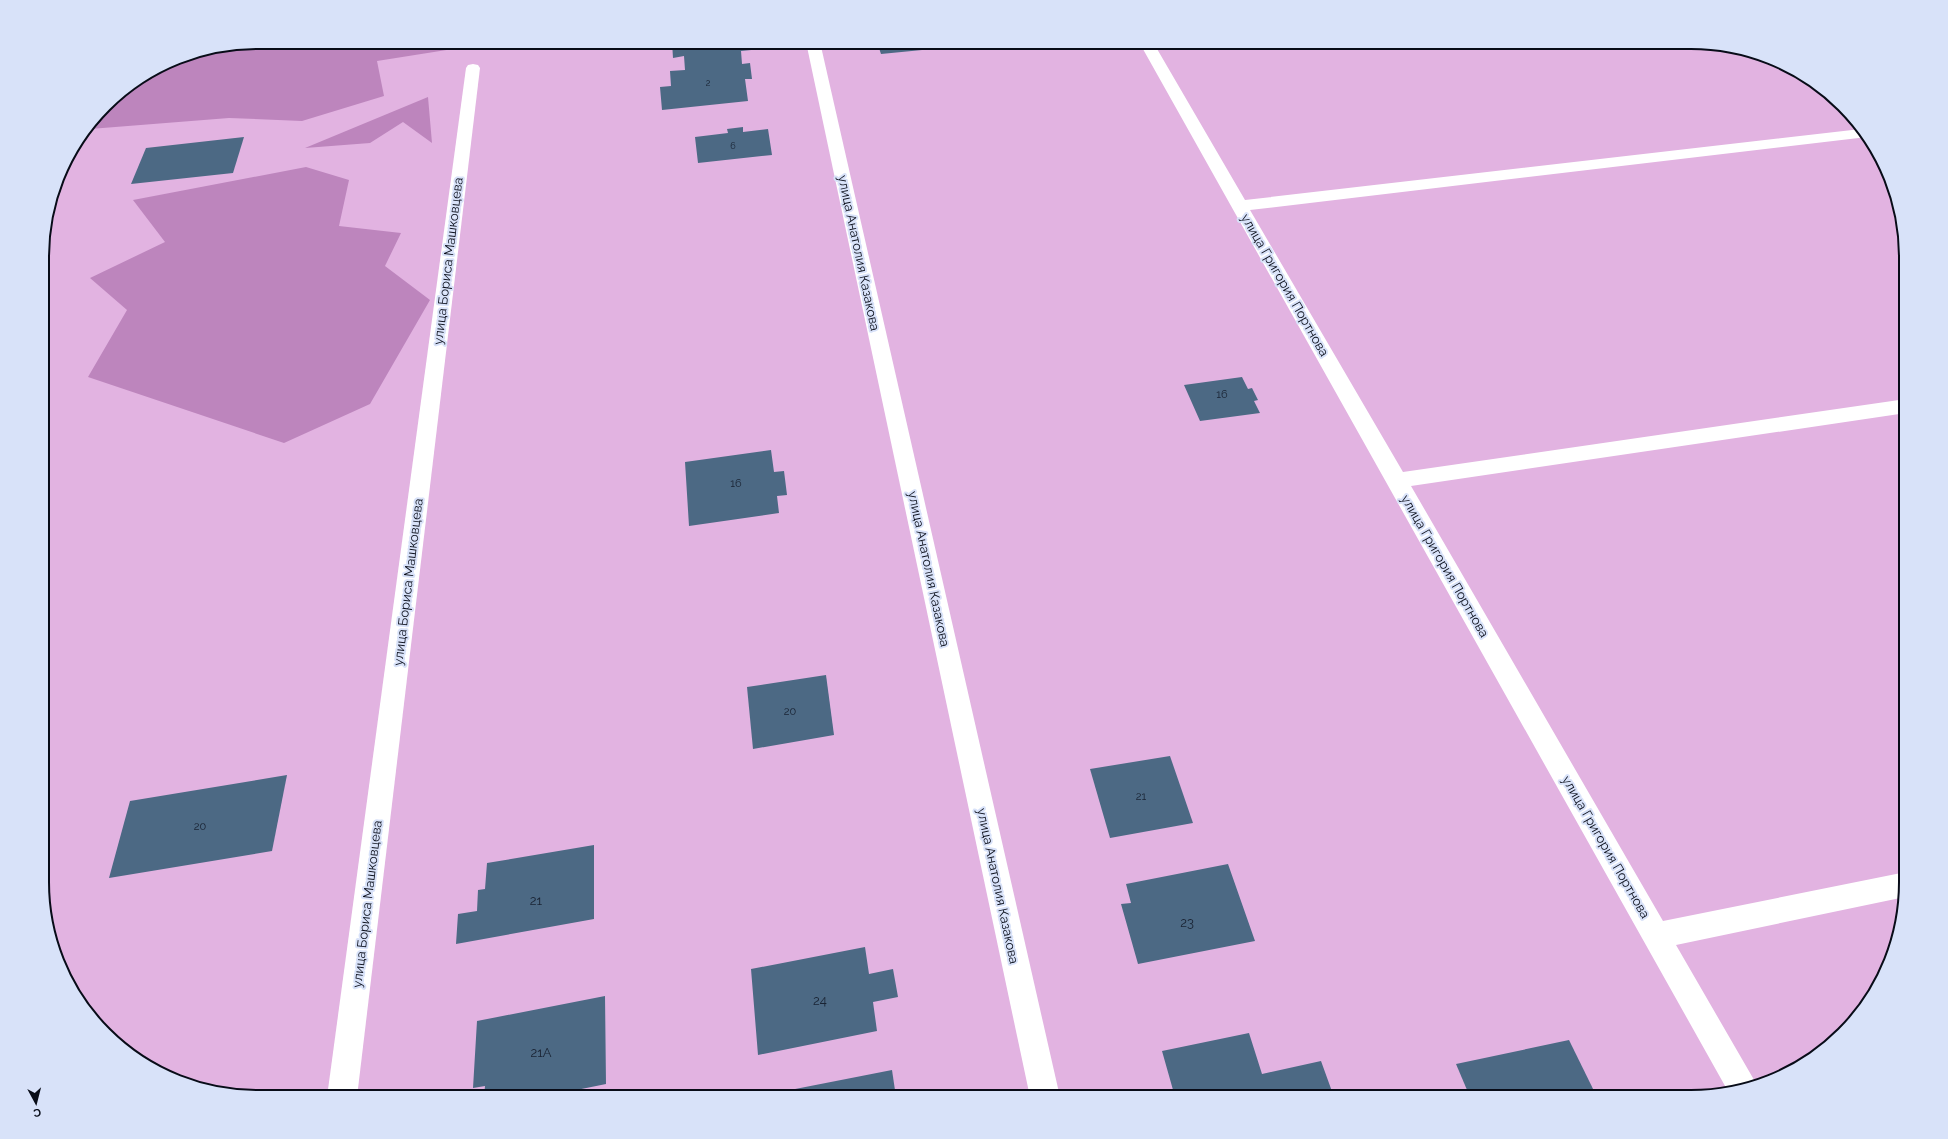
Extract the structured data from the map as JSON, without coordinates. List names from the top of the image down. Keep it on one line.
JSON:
{"streets":{"street":["улица Анатолия Казакова","улица Бориса Машковцева","улица Григория Портнова"]},"house_numbers":["2","6","16","16","20","21","20","21","23","24","21А"],"north":"bottom"}
